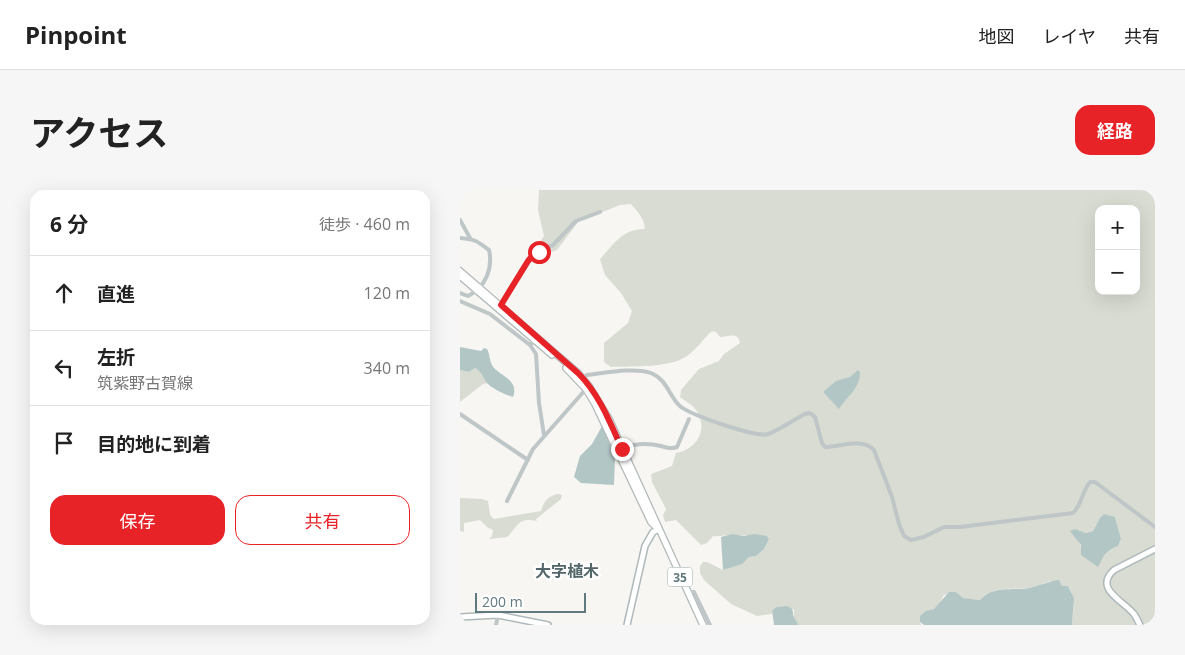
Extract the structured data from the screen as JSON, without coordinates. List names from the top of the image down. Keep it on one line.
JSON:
{"streets":{"main road":["35"]},"districts":["大字植木"],"scale_bar":"200 m","page":{"header":"Pinpoint","nav":["地図","レイヤ","共有"],"title":"アクセス","buttons":["経路",["保存","共有"]],"heading":["6 分","徒歩 · 460 m"],"map_buttons":["+","−"],"list":[["直進","120 m"],["左折","筑紫野古賀線","340 m"],"目的地に到着"],"scale":"200 m"}}
